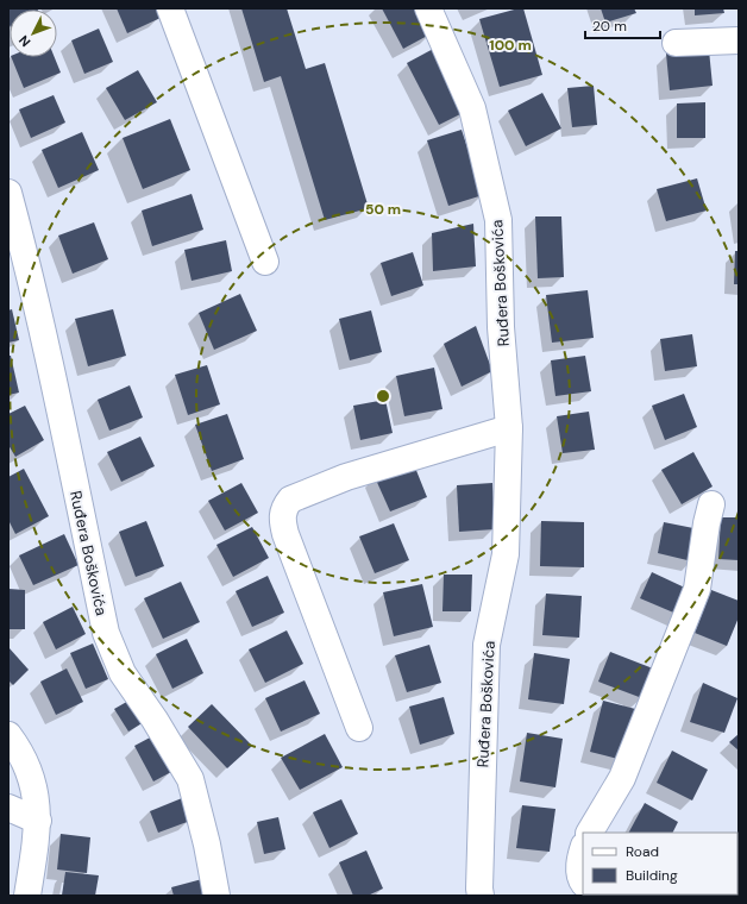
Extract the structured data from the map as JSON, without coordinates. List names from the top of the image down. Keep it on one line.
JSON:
{"streets":{"street":["Ruđera Boškovića"]},"legend":["Road","Building"],"scale_bar":"20 m","north":"bottom left","rings":["100 m","50 m"]}
